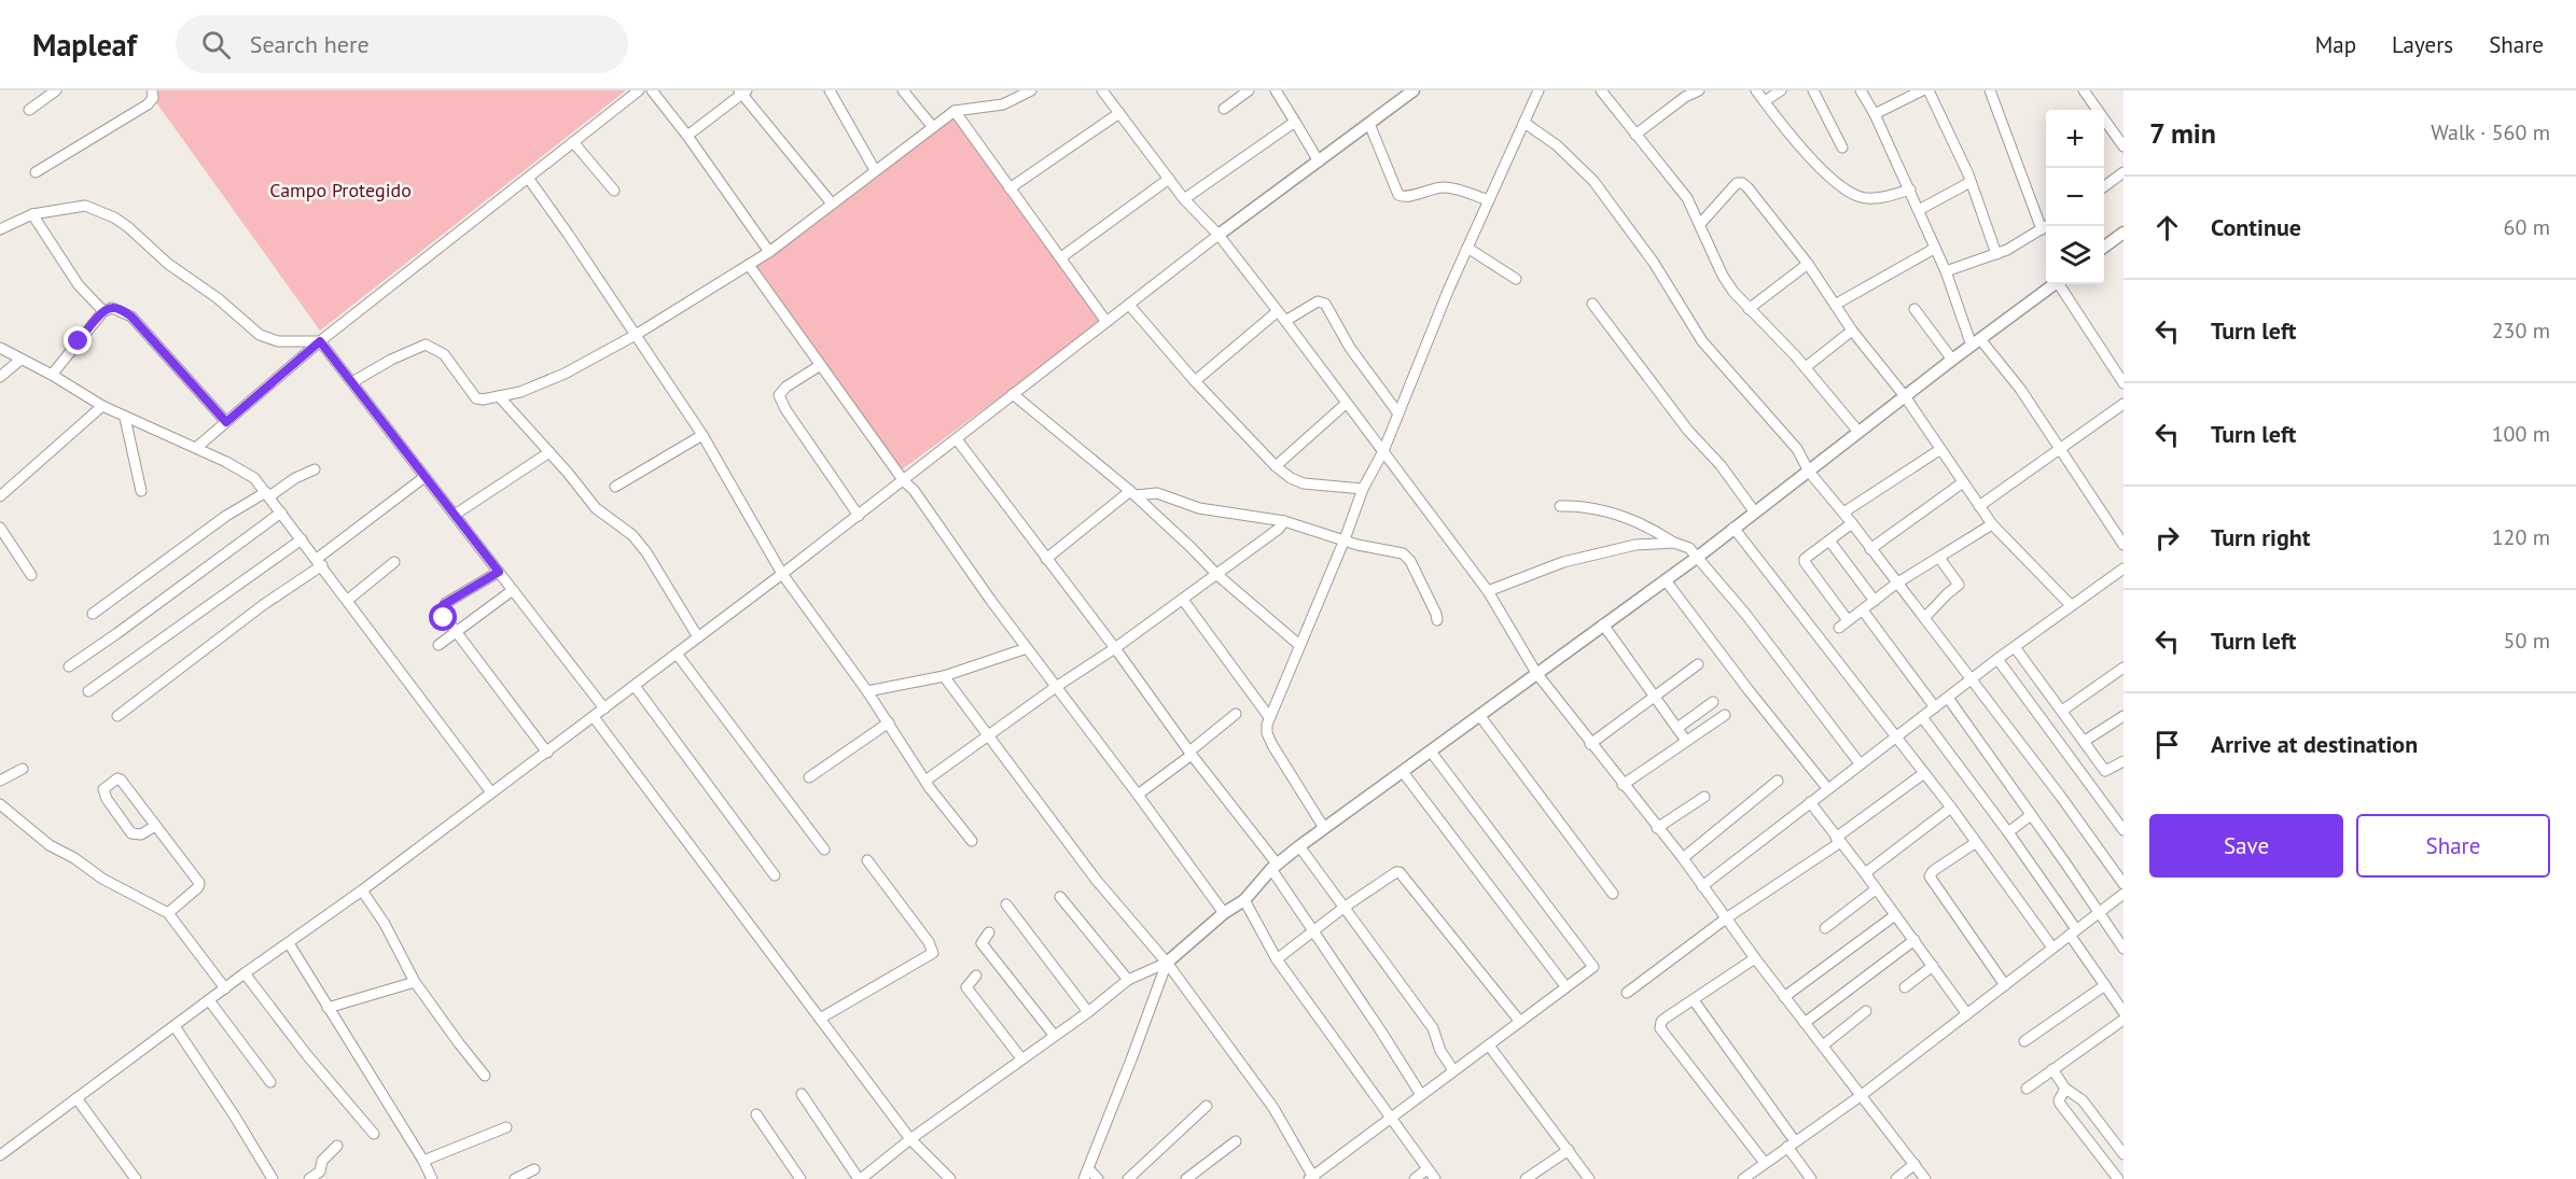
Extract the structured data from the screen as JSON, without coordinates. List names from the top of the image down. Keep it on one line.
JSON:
{"parks":["Campo Protegido"],"page":{"header":"Mapleaf","search":"Search here","nav":["Map","Layers","Share"],"heading":["7 min","Walk · 560 m"],"map_buttons":["+","−"],"list":[["Continue","60 m"],["Turn left","230 m"],["Turn left","100 m"],["Turn right","120 m"],["Turn left","50 m"],"Arrive at destination"],"buttons":["Save","Share"]}}
